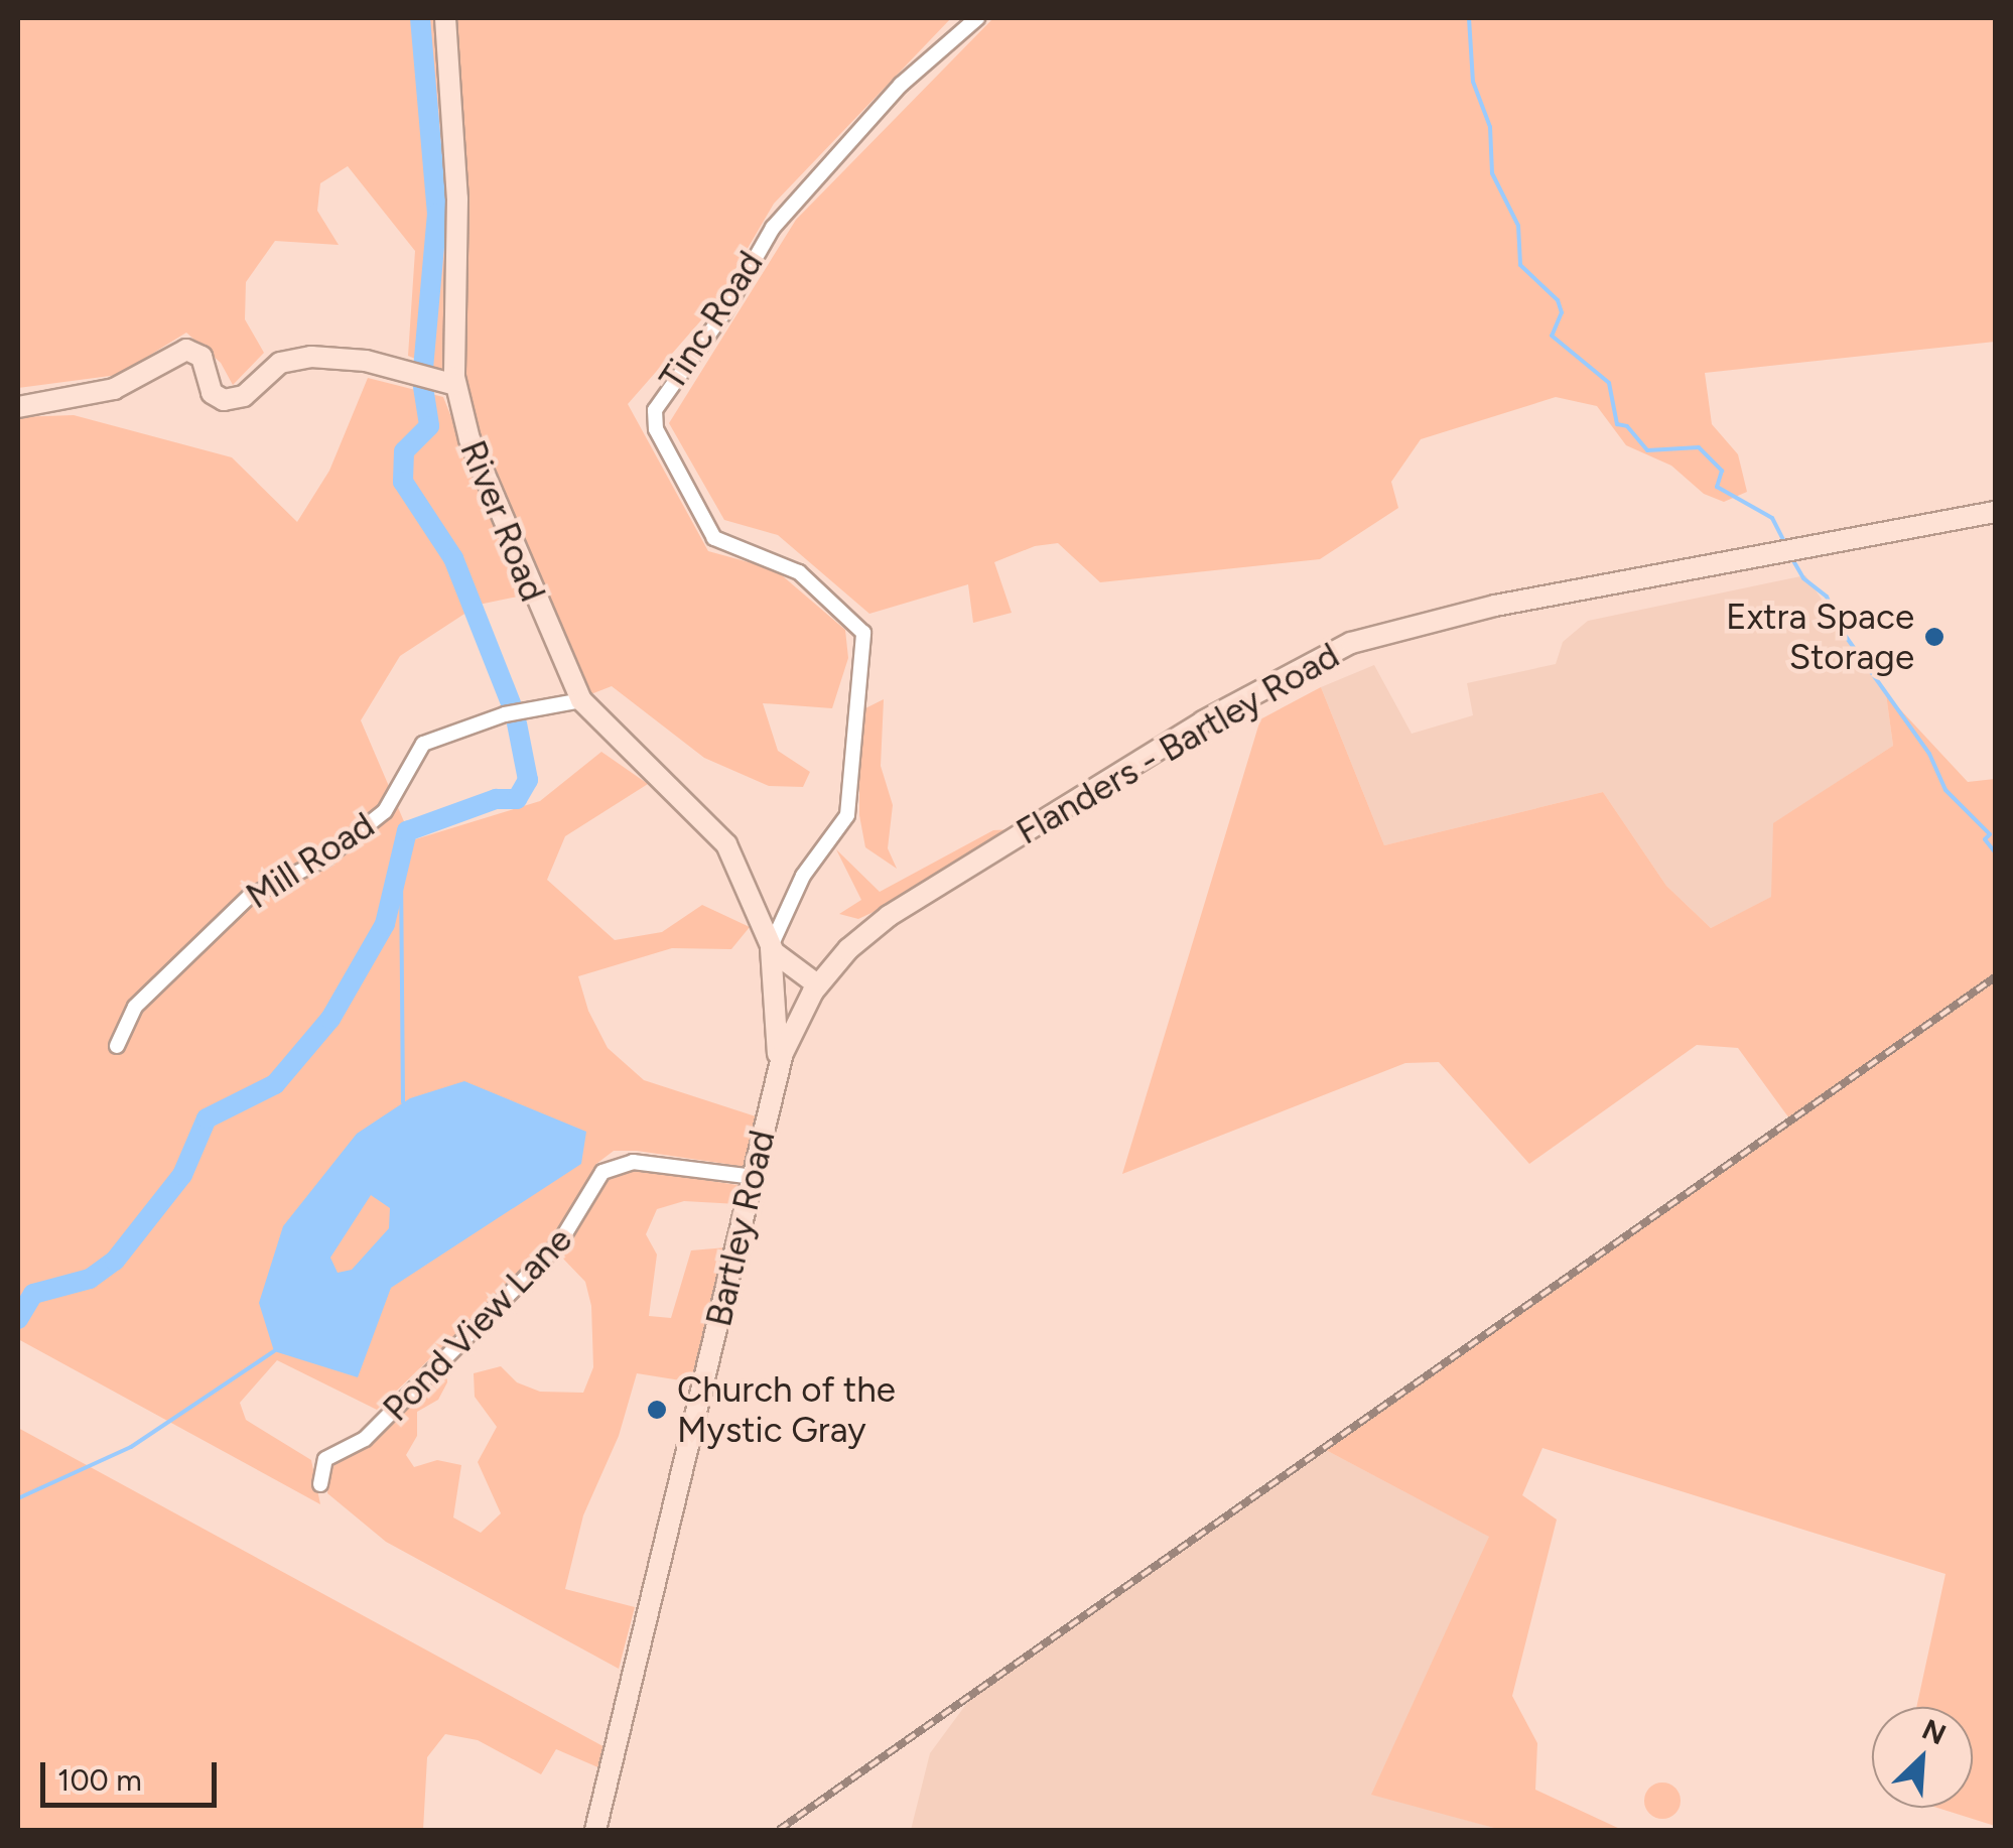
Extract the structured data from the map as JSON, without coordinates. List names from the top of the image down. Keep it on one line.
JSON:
{"streets":{"main road":["River Road","Flanders - Bartley Road","Bartley Road"],"street":["Tinc Road","Mill Road","Pond View Lane"]},"crossings":[["Tinc Road","River Road"],["River Road","Flanders - Bartley Road"],["River Road","Mill Road"],["River Road","Bartley Road"],["Flanders - Bartley Road","Bartley Road"],["Bartley Road","Pond View Lane"]],"places":["Extra Space Storage","Church of the Mystic Gray"],"scale_bar":"100 m","north":"top right"}
